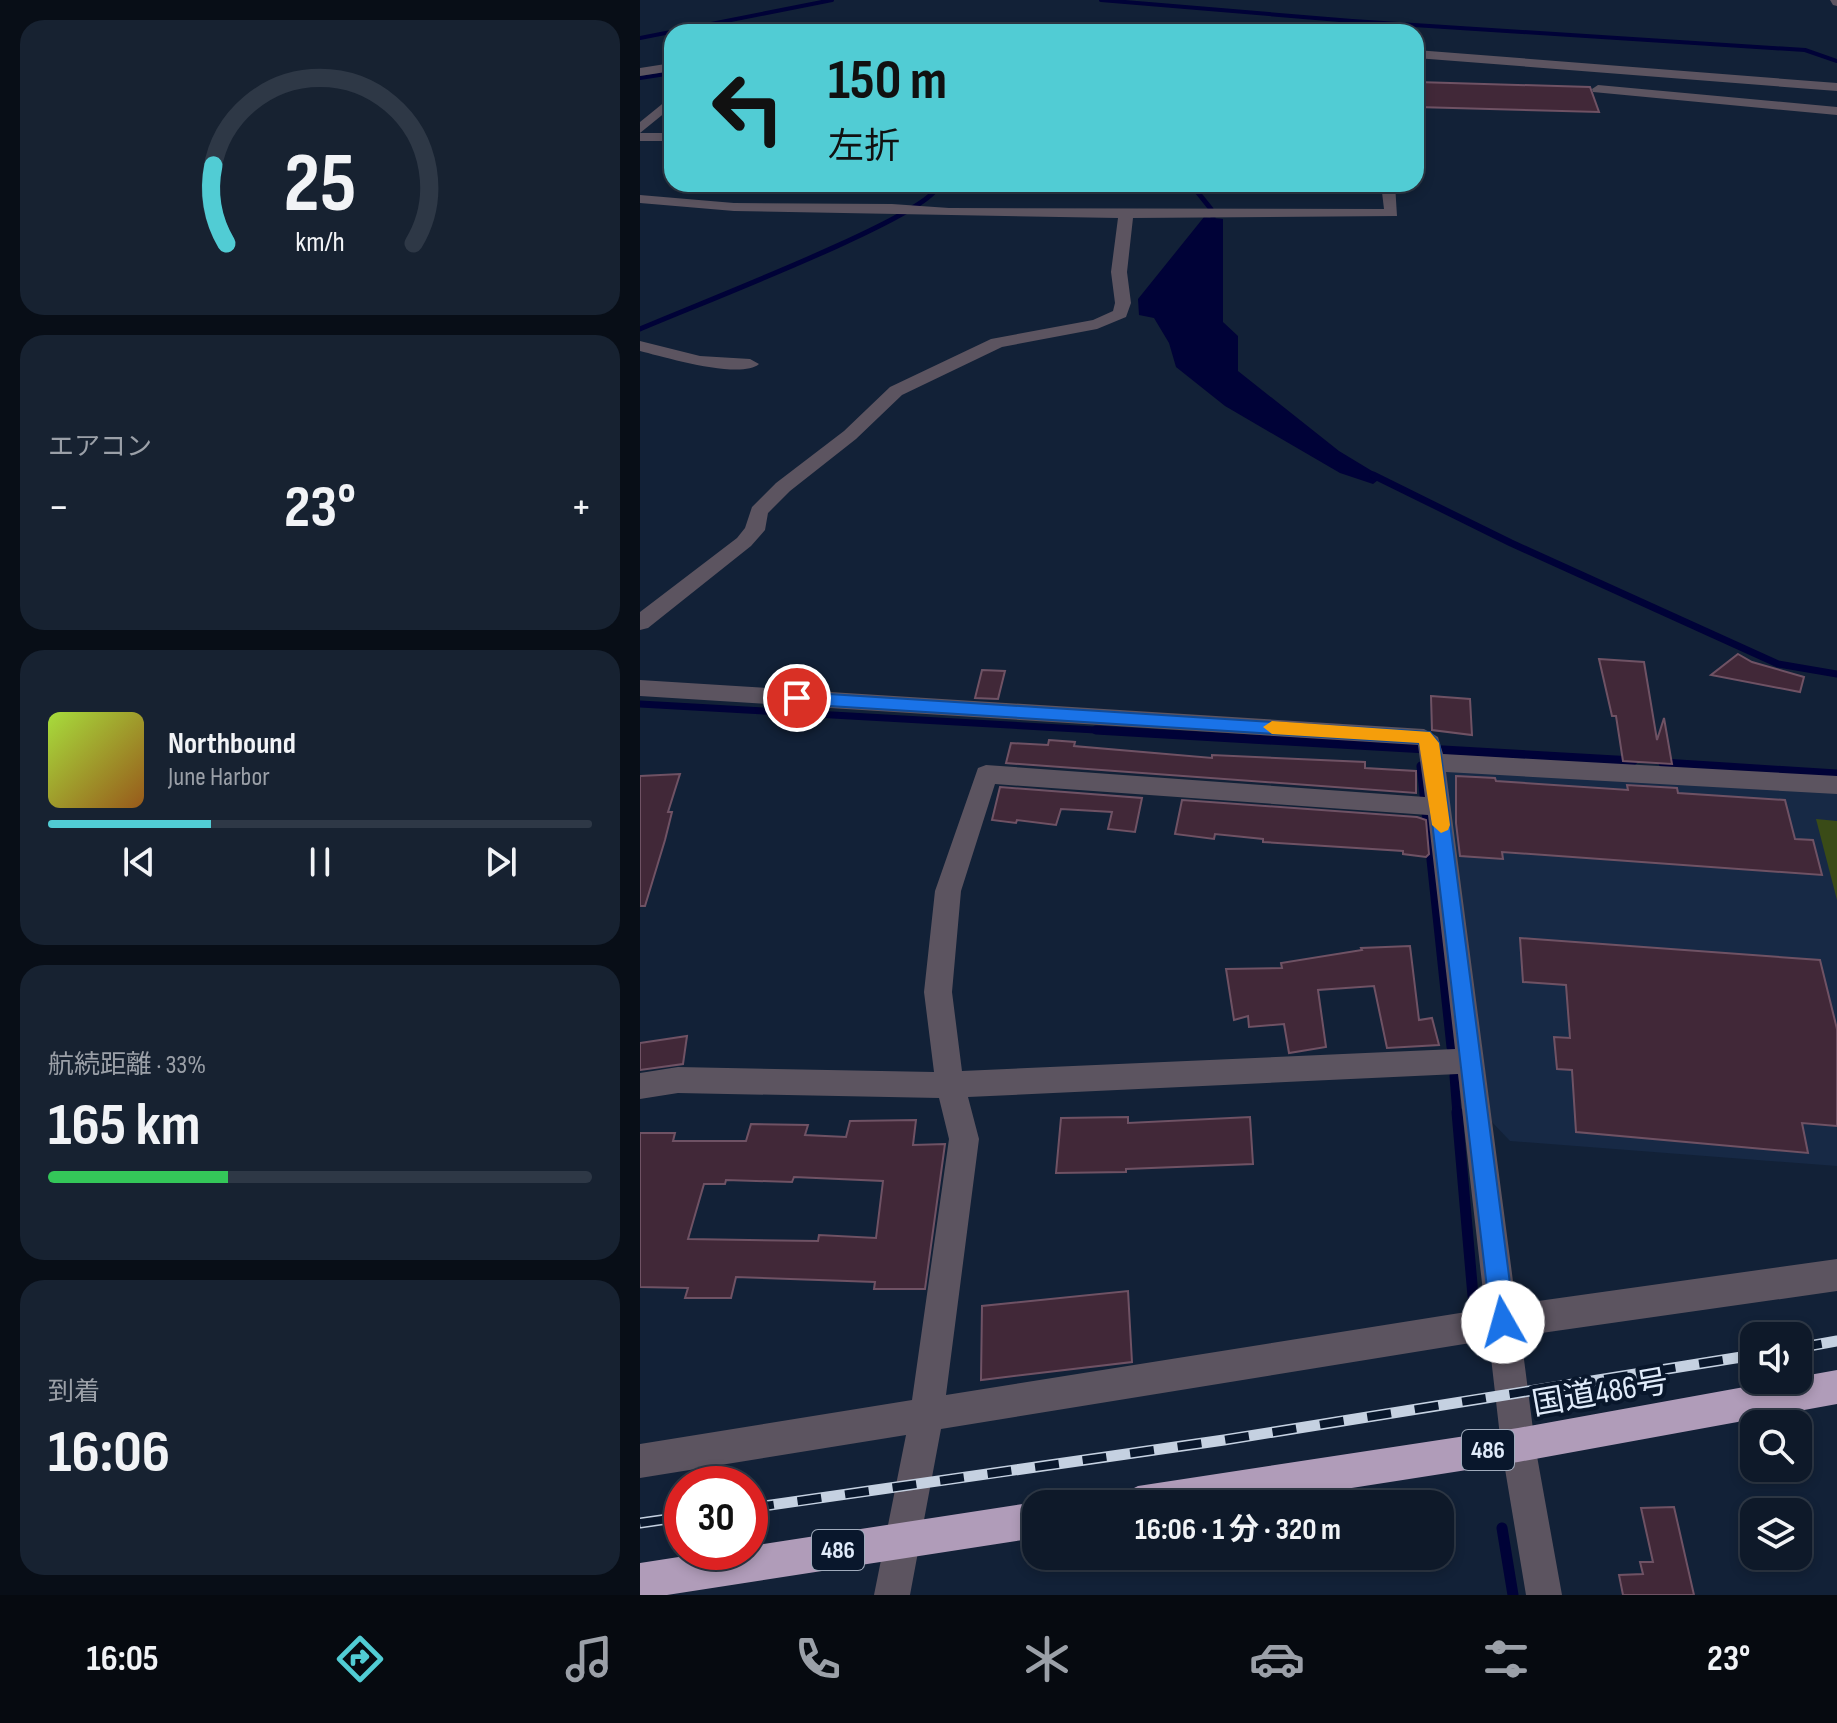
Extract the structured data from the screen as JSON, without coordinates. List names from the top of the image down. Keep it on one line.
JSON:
{"streets":{"highway":["国道486号","486"]},"page":{"turn":["150 m","左折"],"tile":["エアコン",["航続距離 · 33%","165 km"],["到着","16:06"]],"heat":["−","23°","+"],"song":["Northbound","June Harbor"],"limit":"30","trip":"16:06 · 1 分 · 320 m","tabs":["16:05","23°"],"gauge":["25","km/h"]}}
